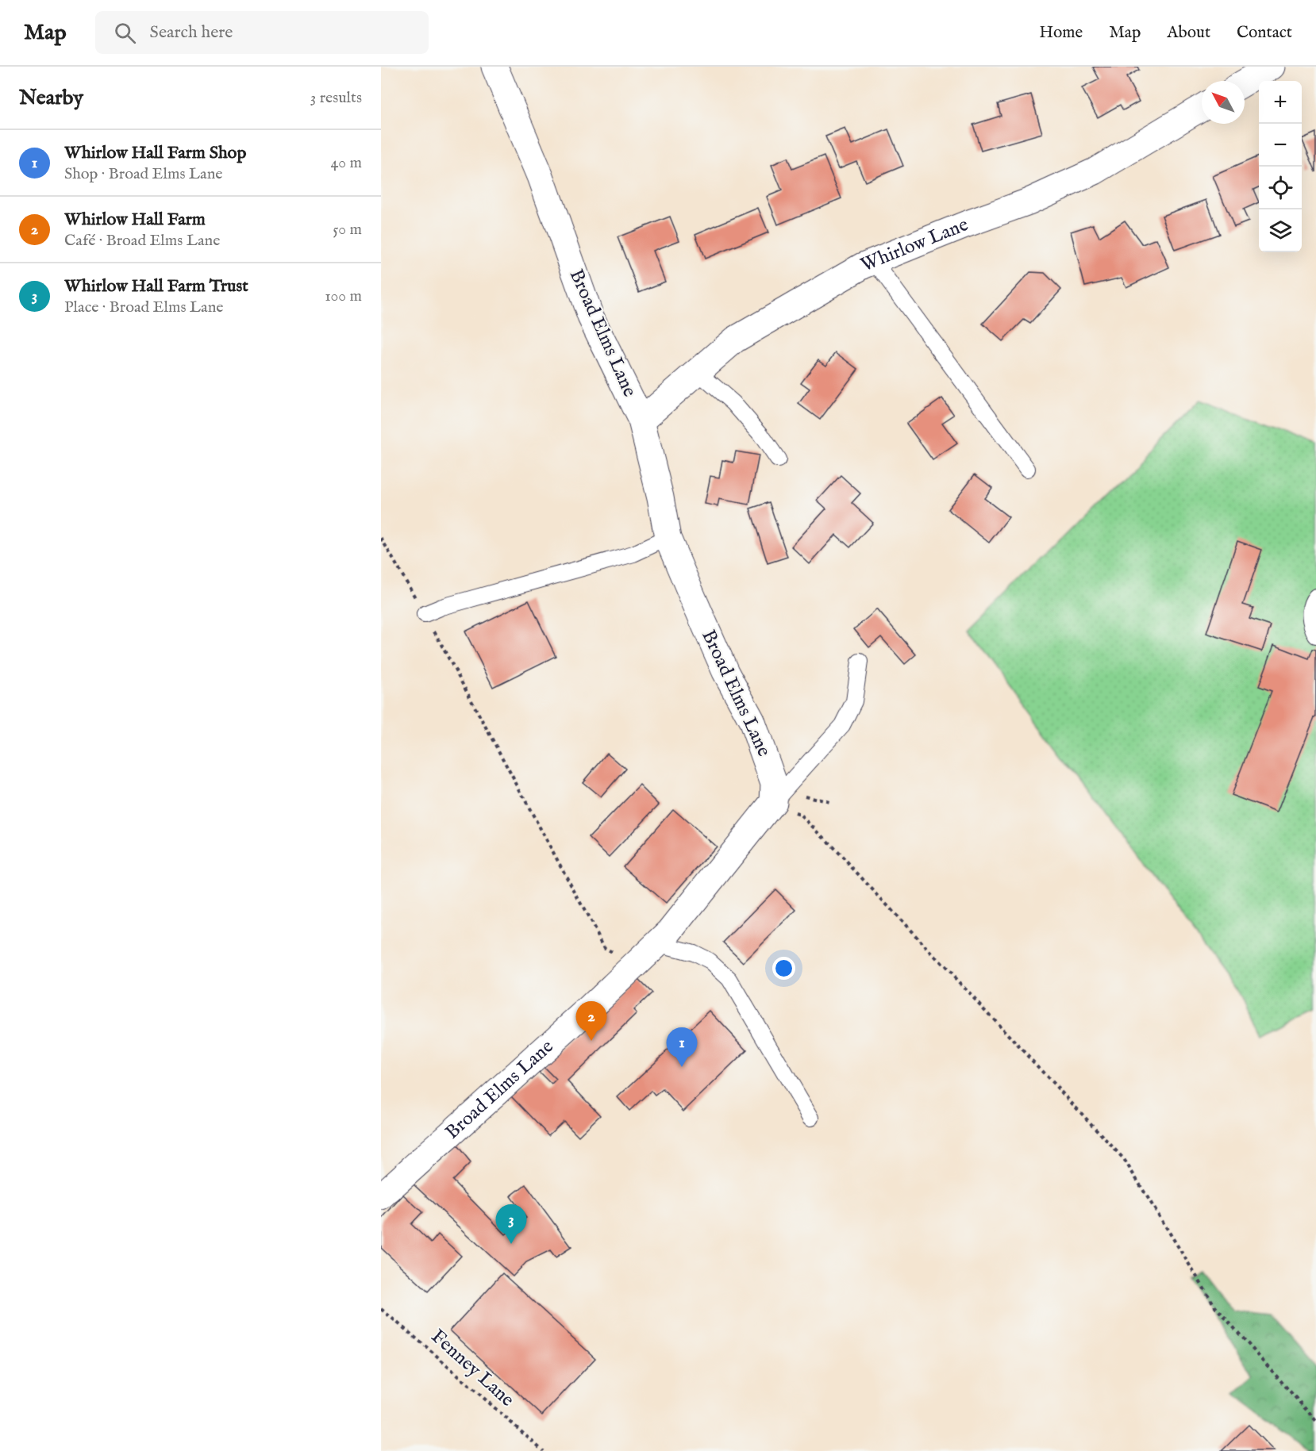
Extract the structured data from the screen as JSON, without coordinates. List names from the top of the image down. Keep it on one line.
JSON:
{"streets":{"street":["Whirlow Lane","Broad Elms Lane"],"path":["Fenney Lane"]},"crossings":[["Whirlow Lane","Broad Elms Lane"]],"north":"top left","page":{"header":"Map","search":"Search here","nav":["Home","Map","About","Contact"],"heading":["Nearby","3 results"],"map_buttons":["+","−"],"list":[{"mark":"1","name":"Whirlow Hall Farm Shop","note":"Shop · Broad Elms Lane","value":"40 m"},{"mark":"2","name":"Whirlow Hall Farm","note":"Café · Broad Elms Lane","value":"50 m"},{"mark":"3","name":"Whirlow Hall Farm Trust","note":"Place · Broad Elms Lane","value":"100 m"}],"pins":["2","1","3"]}}
